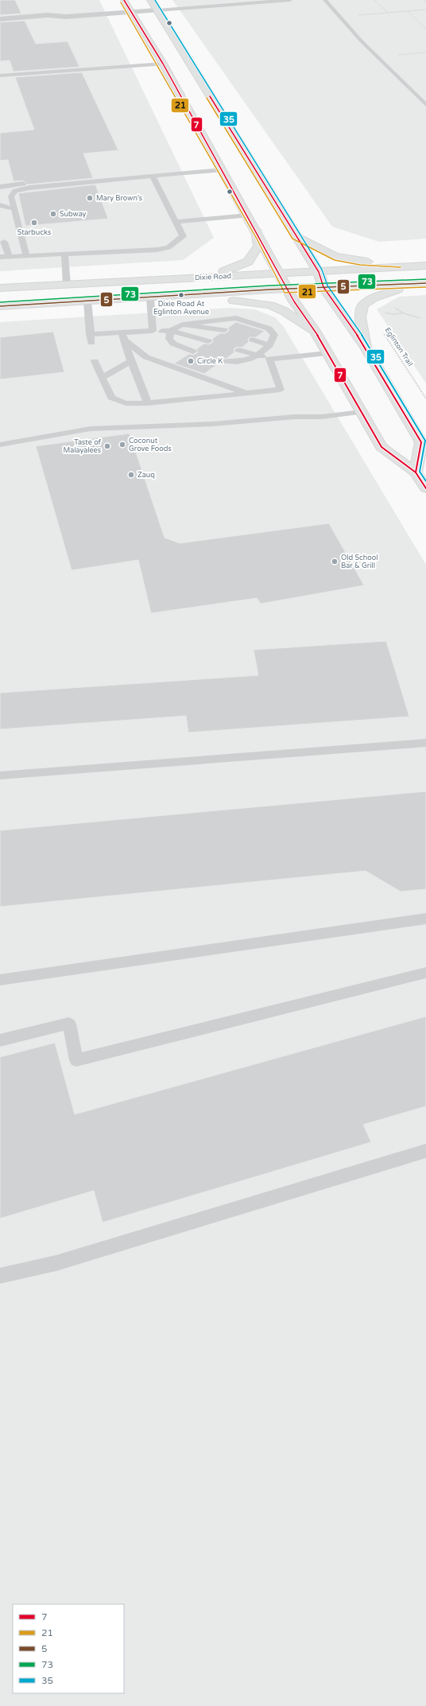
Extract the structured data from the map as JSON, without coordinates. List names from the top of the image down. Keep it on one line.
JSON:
{"streets":{"main road":["Dixie Road"],"path":["Eglinton Trail"]},"places":["Mary Brown's","Subway","Starbucks","Dixie Road At Eglinton Avenue","Circle K","Coconut Grove Foods","Taste of Malayalees","Zauq","Old School Bar & Grill"],"lines":["transit line 7","transit line 35","transit line 21","transit line 73","transit line 5"],"legend":["7","21","5","73","35"]}
